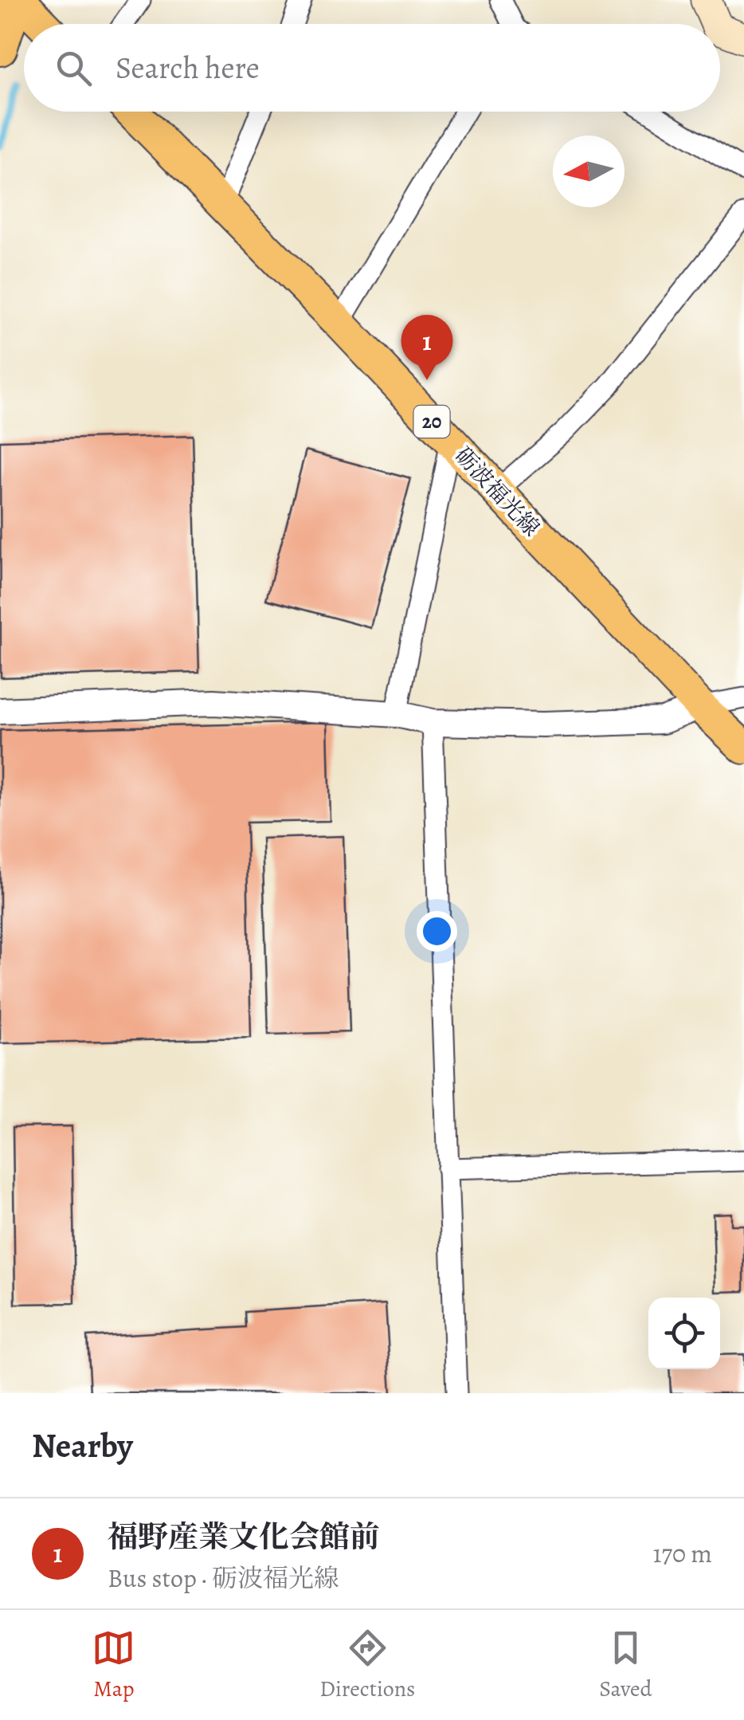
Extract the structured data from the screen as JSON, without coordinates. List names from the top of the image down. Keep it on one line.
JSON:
{"streets":{"main road":["20","砺波福光線"]},"north":"left","page":{"search":"Search here","pins":"1","heading":"Nearby","list":[{"mark":"1","name":"福野産業文化会館前","note":"Bus stop · 砺波福光線","value":"170 m"}],"nav":["Map","Directions","Saved"]}}
